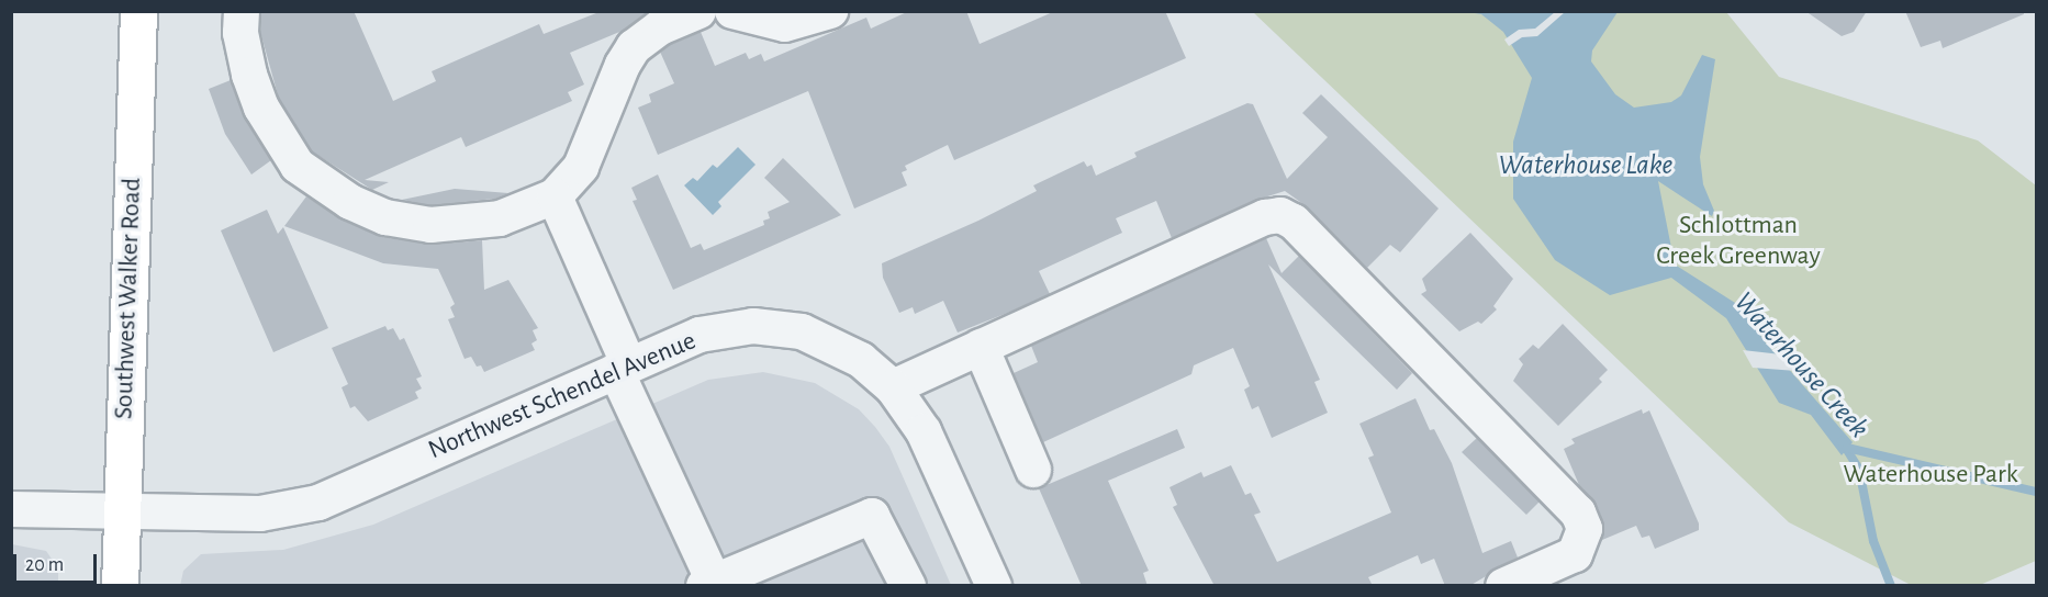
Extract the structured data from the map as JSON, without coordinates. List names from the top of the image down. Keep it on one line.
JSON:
{"streets":{"main road":["Southwest Walker Road"],"street":["Northwest Schendel Avenue"]},"crossings":[["Southwest Walker Road","Northwest Schendel Avenue"]],"water":["Waterhouse Lake","Waterhouse Creek"],"parks":["Schlottman Creek Greenway","Waterhouse Park"],"scale_bar":"20 m"}
